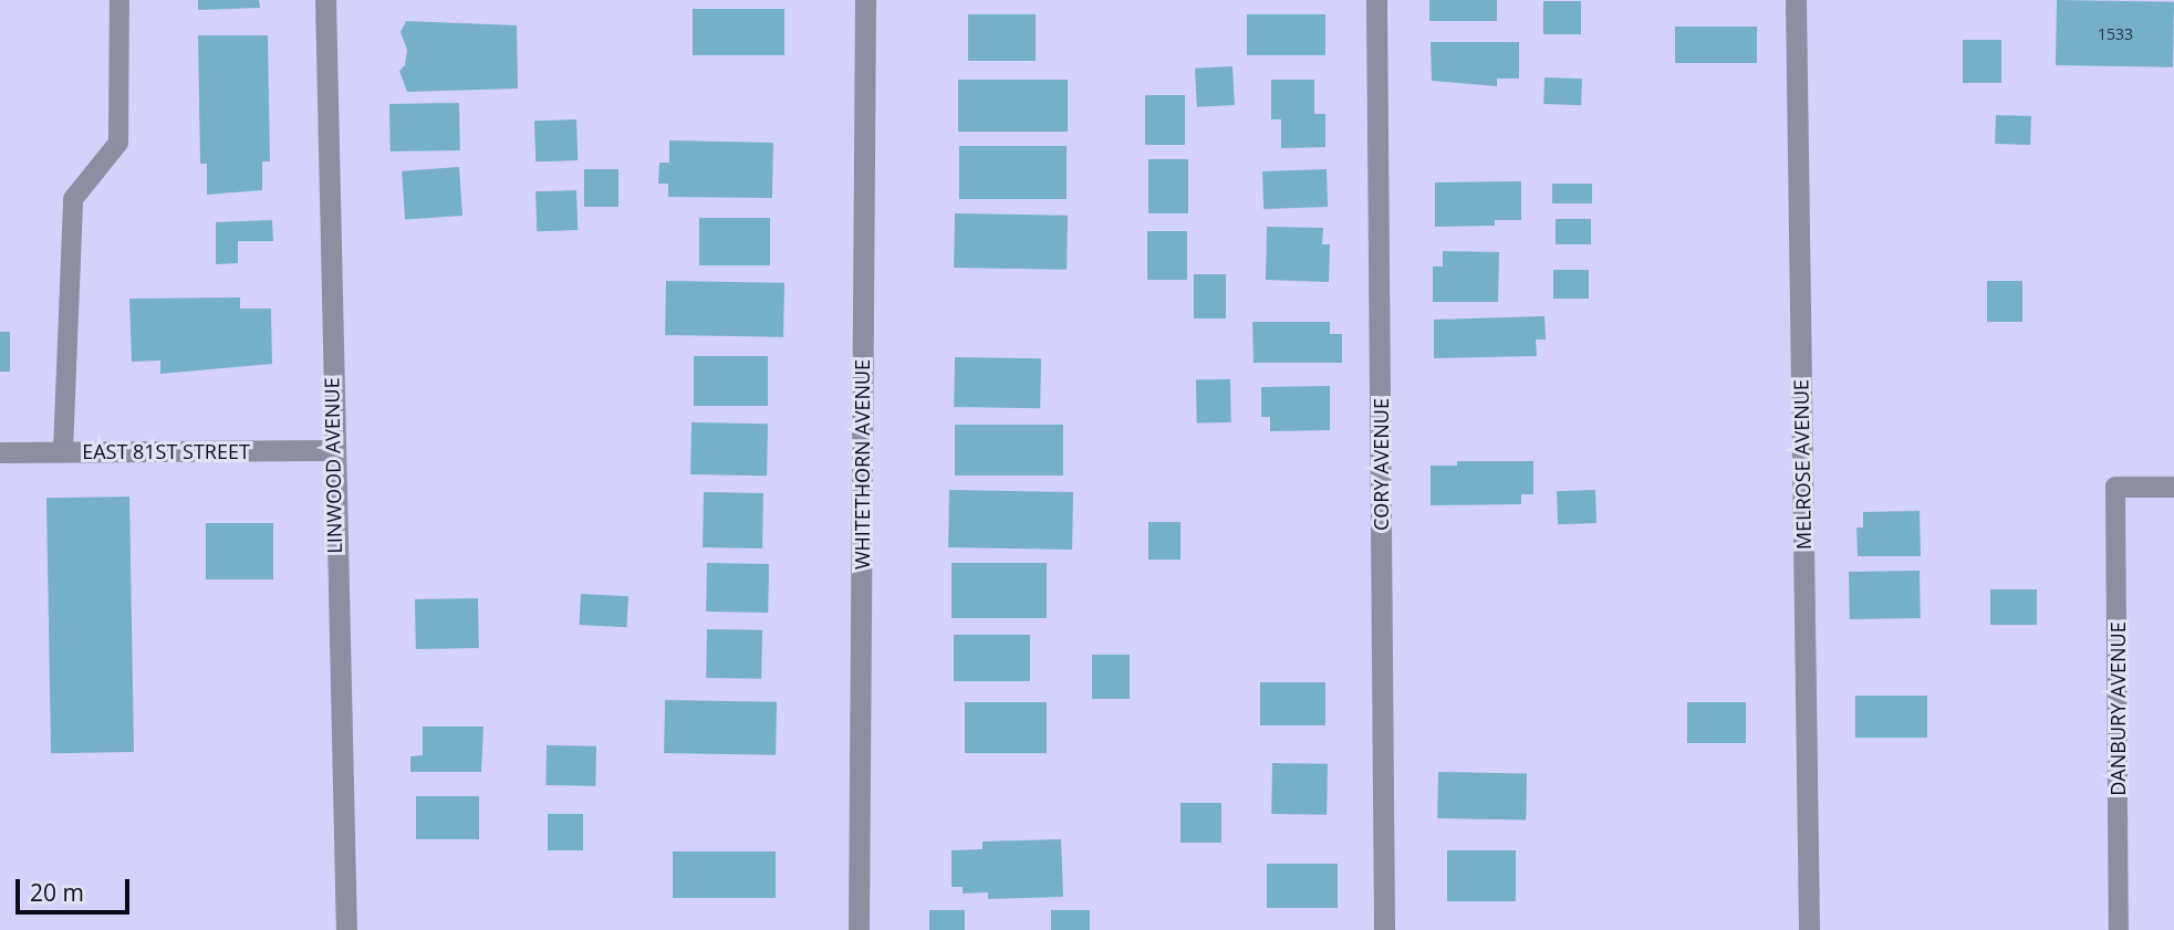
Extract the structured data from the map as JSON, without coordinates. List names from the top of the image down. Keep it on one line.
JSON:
{"streets":{"street":["EAST 81ST STREET","WHITETHORN AVENUE","CORY AVENUE","MELROSE AVENUE","LINWOOD AVENUE"],"lane":["DANBURY AVENUE"]},"crossings":[["EAST 81ST STREET","LINWOOD AVENUE"]],"house_numbers":["1533"],"scale_bar":"20 m"}
